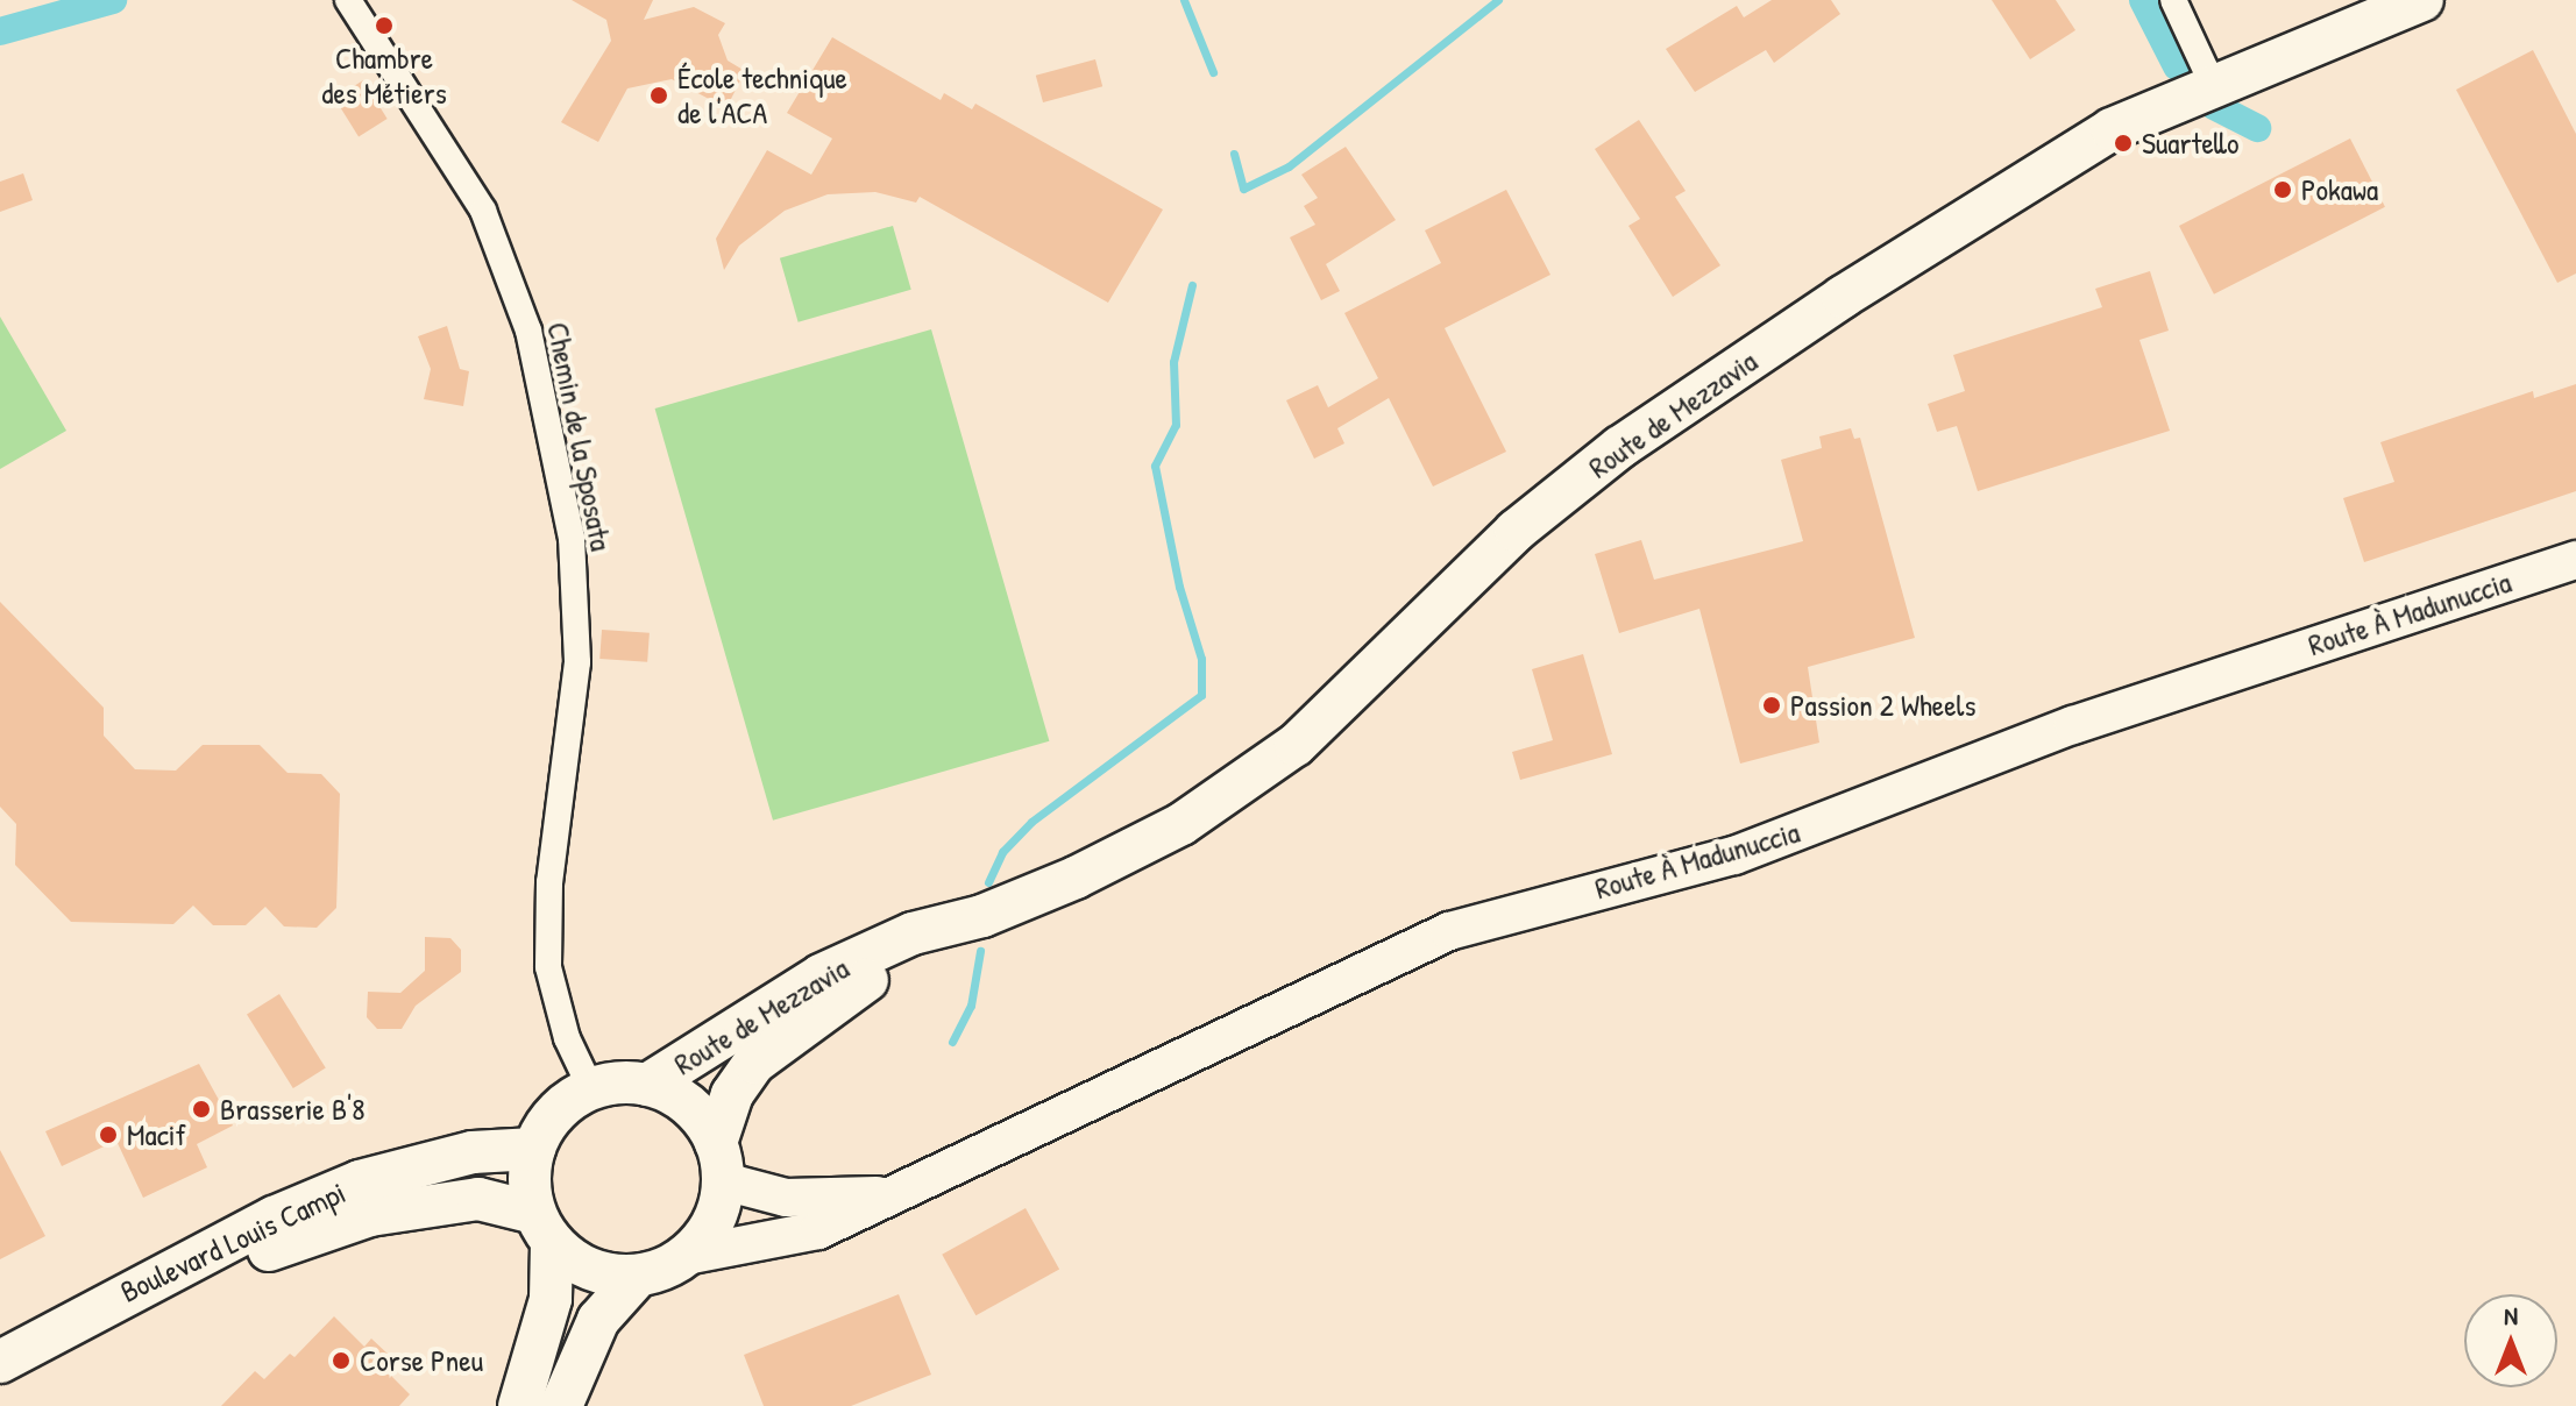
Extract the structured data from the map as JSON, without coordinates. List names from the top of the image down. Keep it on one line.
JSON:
{"streets":{"main road":["Route de Mezzavia","Route À Madunuccia","Boulevard Louis Campi"],"street":["Chemin de la Sposata"]},"crossings":[["Route de Mezzavia","Chemin de la Sposata"],["Route de Mezzavia","Route À Madunuccia"],["Route de Mezzavia","Boulevard Louis Campi"],["Chemin de la Sposata","Route À Madunuccia"],["Chemin de la Sposata","Boulevard Louis Campi"],["Route À Madunuccia","Boulevard Louis Campi"]],"places":["Chambre des Métiers","École technique de l'ACA","Suartello","Pokawa","Passion 2 Wheels","Brasserie B'8","Macif","Corse Pneu"],"north":"top"}
